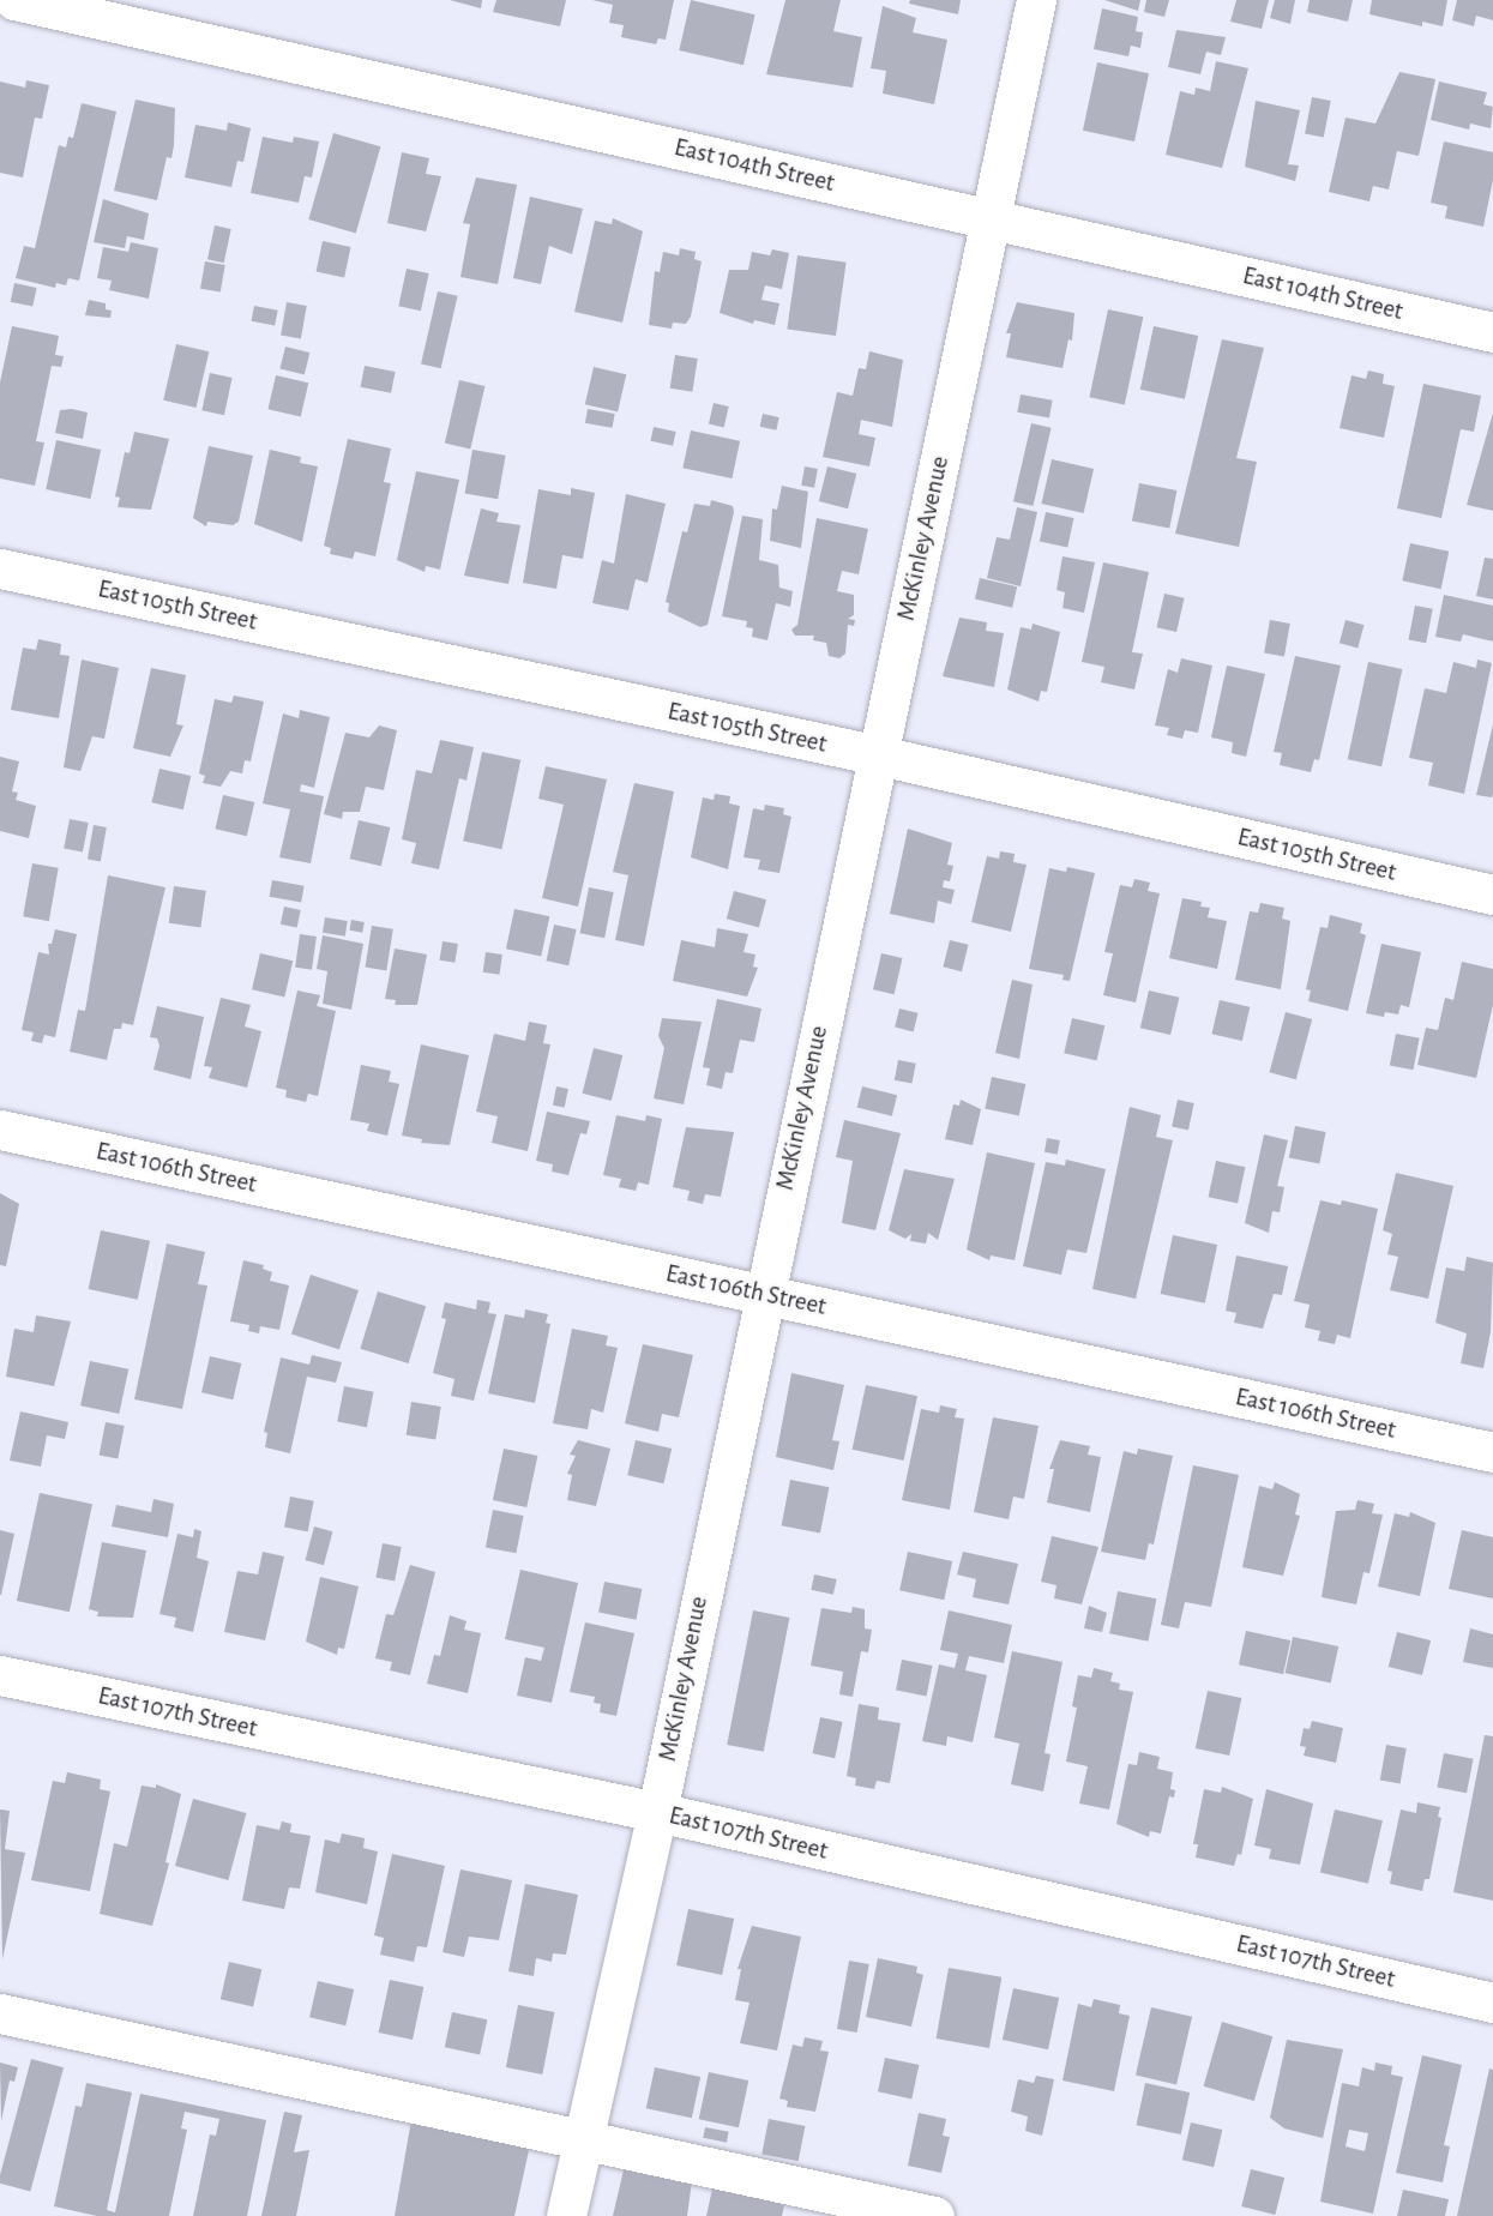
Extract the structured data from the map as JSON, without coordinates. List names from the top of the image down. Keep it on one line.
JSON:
{"streets":{"street":["East 104th Street","McKinley Avenue","East 105th Street","East 106th Street","East 107th Street"]},"crossings":[["East 104th Street","McKinley Avenue"],["McKinley Avenue","East 105th Street"],["McKinley Avenue","East 106th Street"],["McKinley Avenue","East 107th Street"]]}
